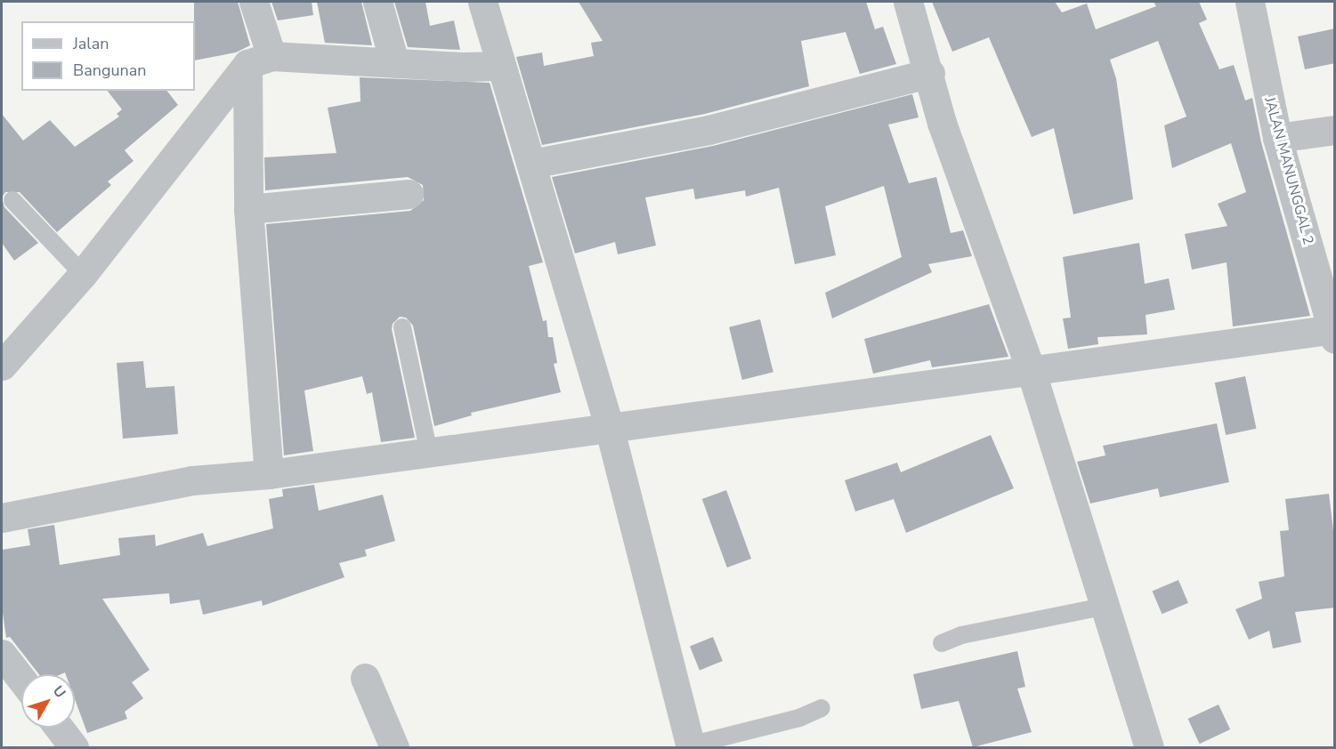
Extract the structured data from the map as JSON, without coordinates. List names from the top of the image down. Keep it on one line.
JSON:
{"streets":{"street":["JALAN MANUNGGAL 2"]},"legend":["Jalan","Bangunan"],"north":"top right"}
